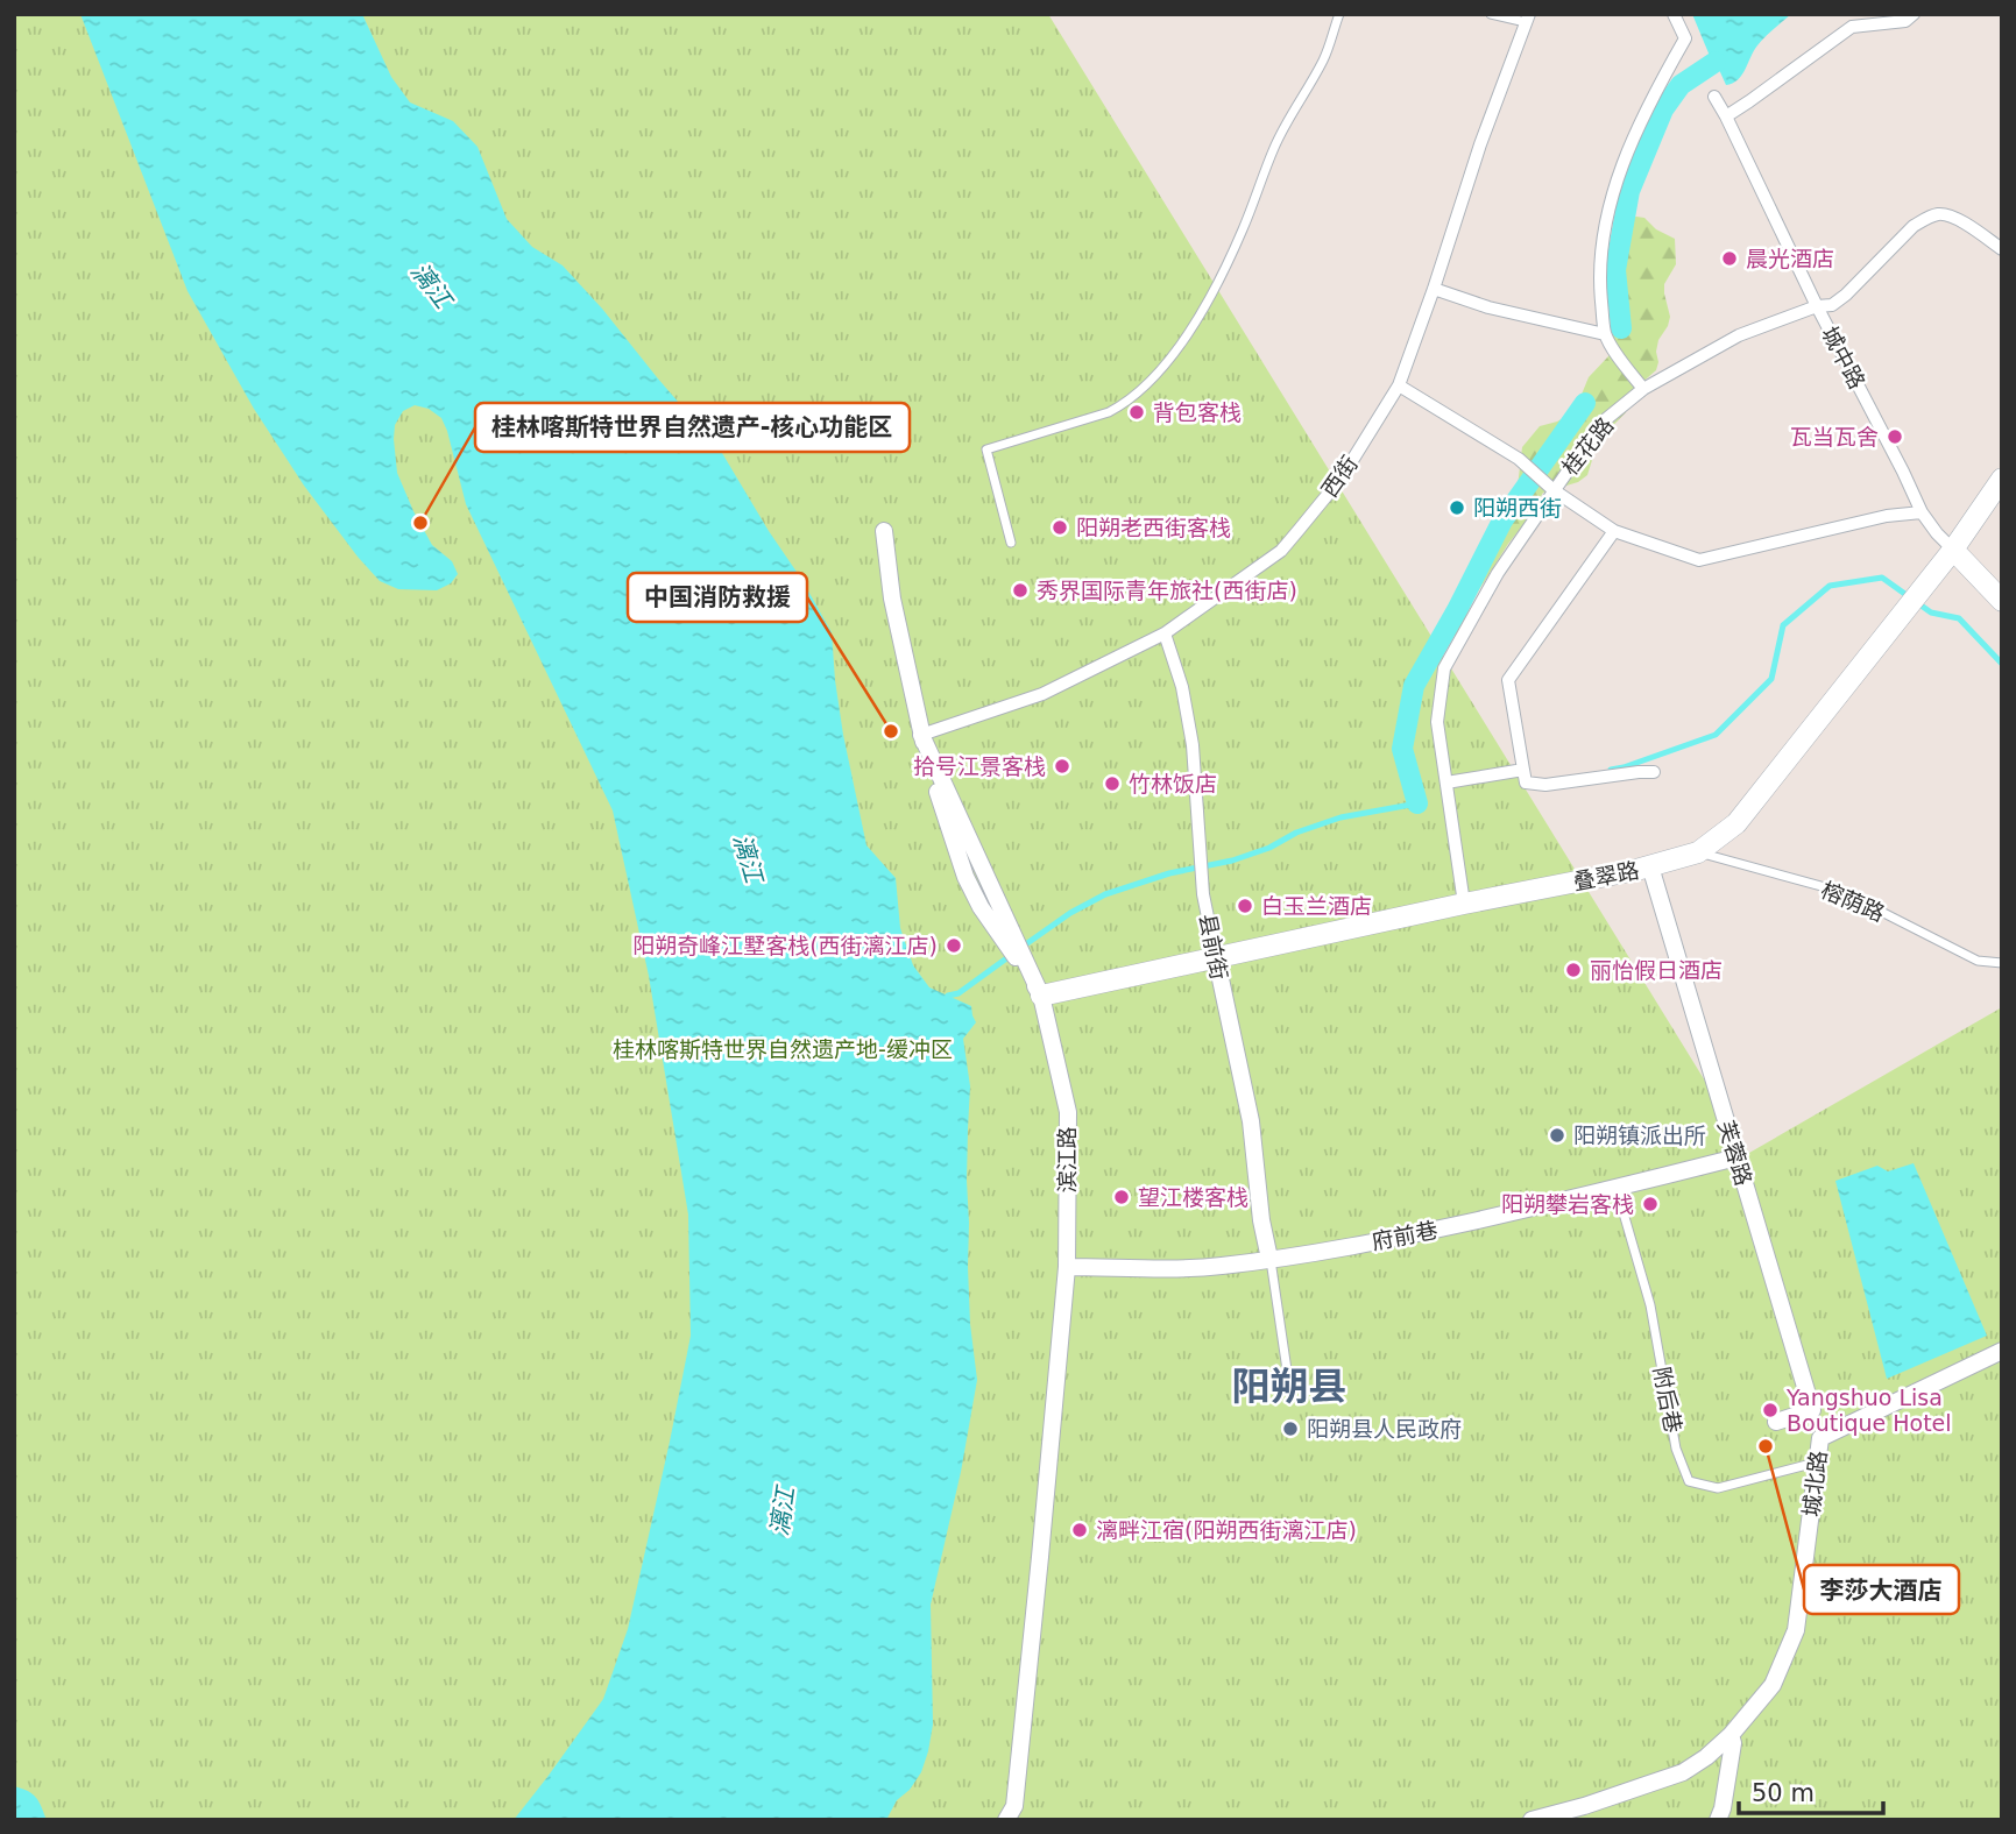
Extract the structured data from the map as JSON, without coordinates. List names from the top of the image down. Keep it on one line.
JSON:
{"streets":{"street":["城中路","桂花路","西街","叠翠路","县前街","芙蓉路","滨江路","府前巷","城北路"],"lane":["榕荫路","附后巷"]},"crossings":[["城中路","桂花路"],["城中路","叠翠路"],["桂花路","叠翠路"],["西街","县前街"],["西街","滨江路"],["叠翠路","榕荫路"],["叠翠路","县前街"],["叠翠路","芙蓉路"],["叠翠路","滨江路"],["县前街","府前巷"],["芙蓉路","府前巷"],["芙蓉路","城北路"],["滨江路","府前巷"],["府前巷","附后巷"],["附后巷","城北路"]],"districts":["阳朔县"],"water":["漓江"],"parks":["桂林喀斯特世界自然遗产地-缓冲区"],"places":["晨光酒店","背包客栈","瓦当瓦舍","阳朔西街","桂林喀斯特世界自然遗产-核心功能区","阳朔老西街客栈","秀界国际青年旅社(西街店)","中国消防救援","拾号江景客栈","竹林饭店","白玉兰酒店","阳朔奇峰江墅客栈(西街漓江店)","丽怡假日酒店","阳朔镇派出所","望江楼客栈","阳朔攀岩客栈","Yangshuo Lisa Boutique Hotel","阳朔县人民政府","李莎大酒店","漓畔江宿(阳朔西街漓江店)"],"scale_bar":"50 m"}
